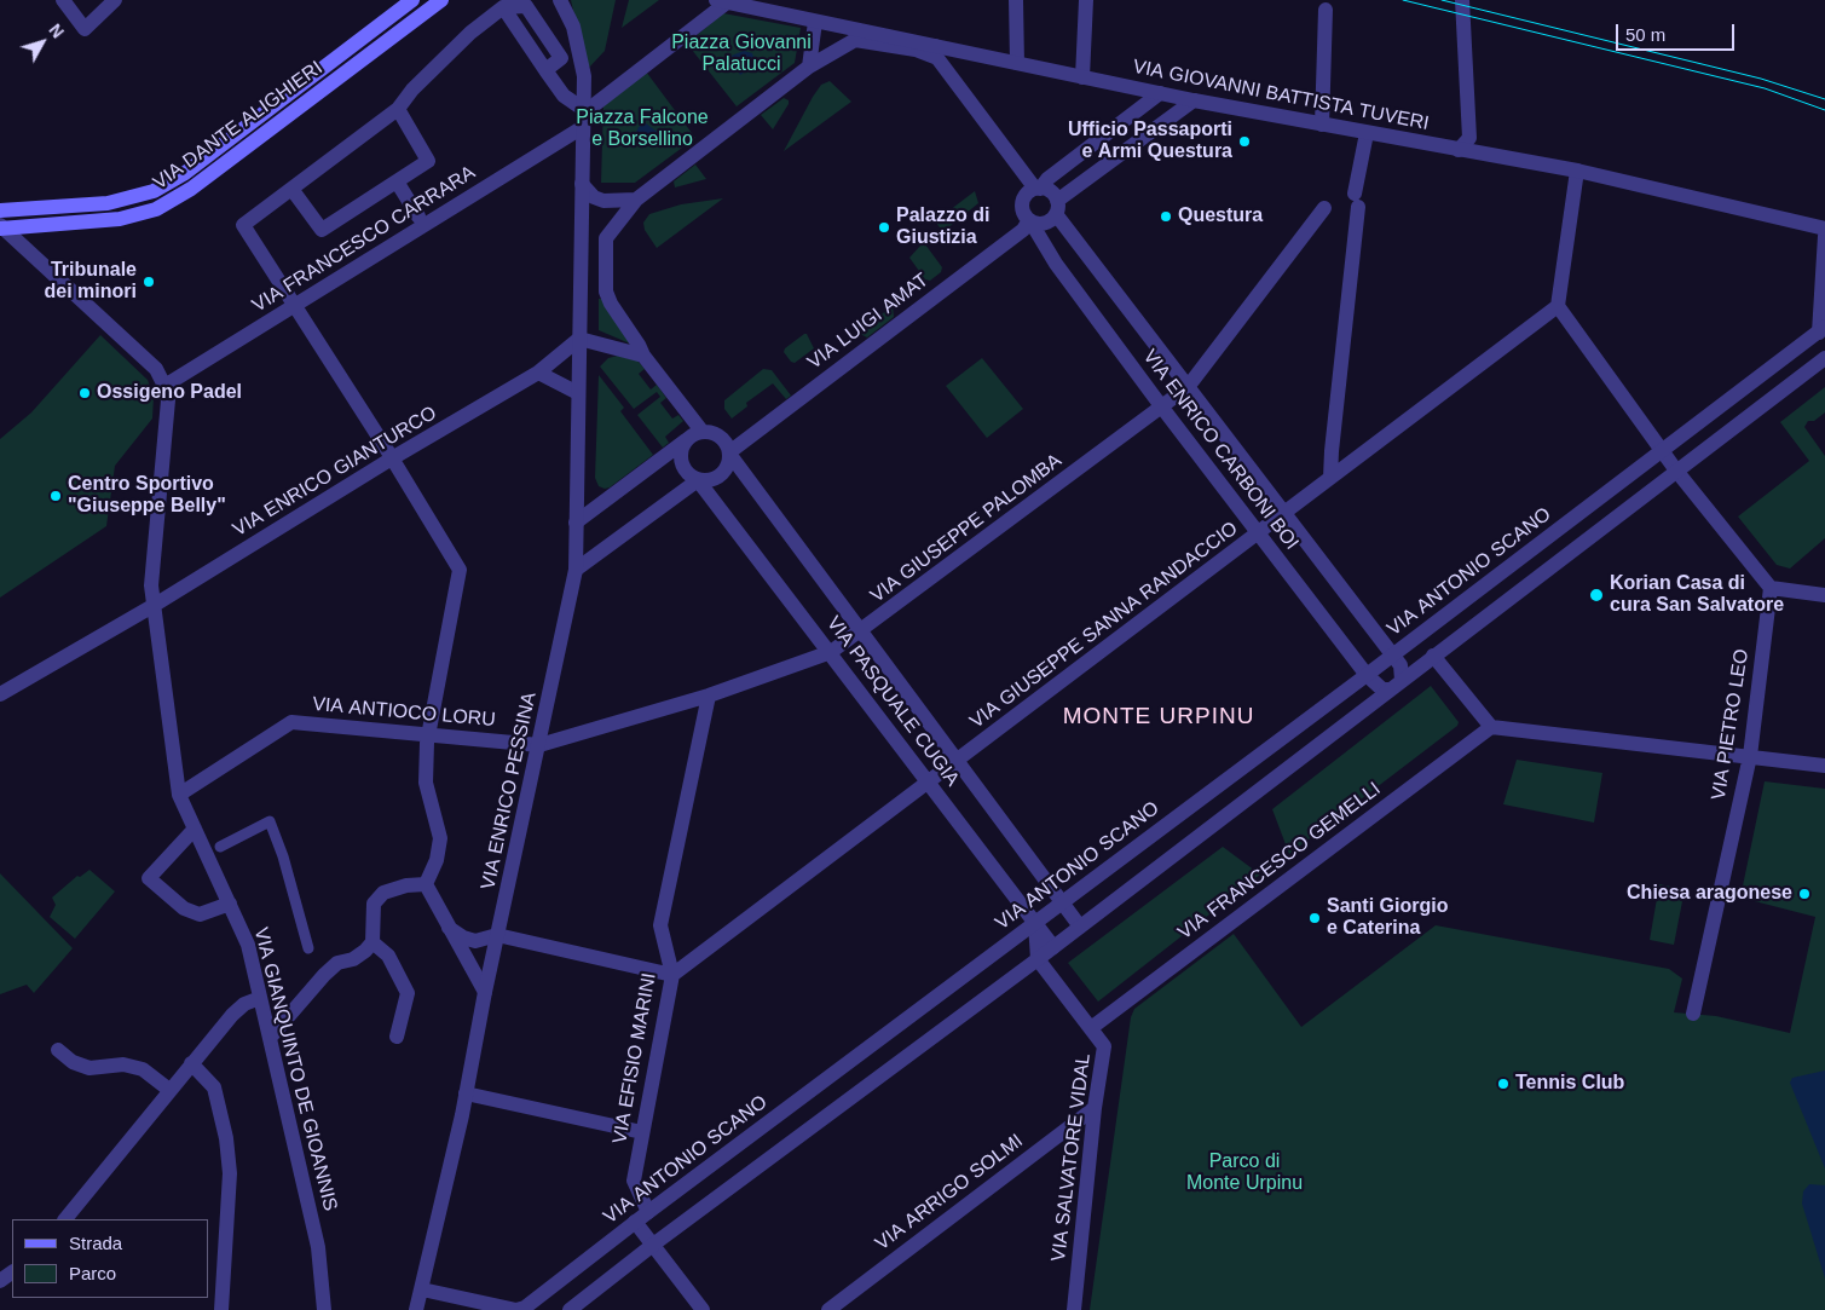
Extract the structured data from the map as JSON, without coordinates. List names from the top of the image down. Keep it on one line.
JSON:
{"streets":{"main road":["VIA DANTE ALIGHIERI"],"street":["VIA GIOVANNI BATTISTA TUVERI","VIA FRANCESCO CARRARA","VIA LUIGI AMAT","VIA ENRICO CARBONI BOI","VIA ENRICO GIANTURCO","VIA GIUSEPPE PALOMBA","VIA ANTONIO SCANO","VIA GIUSEPPE SANNA RANDACCIO","VIA PASQUALE CUGIA","VIA ANTIOCO LORU","VIA PIETRO LEO","VIA ENRICO PESSINA","VIA FRANCESCO GEMELLI","VIA EFISIO MARINI","VIA GIANQUINTO DE GIOANNIS","VIA SALVATORE VIDAL","VIA ARRIGO SOLMI"]},"crossings":[["VIA GIOVANNI BATTISTA TUVERI","VIA FRANCESCO CARRARA"],["VIA GIOVANNI BATTISTA TUVERI","VIA ENRICO CARBONI BOI"],["VIA FRANCESCO CARRARA","VIA ENRICO PESSINA"],["VIA FRANCESCO CARRARA","VIA GIANQUINTO DE GIOANNIS"],["VIA LUIGI AMAT","VIA ENRICO CARBONI BOI"],["VIA LUIGI AMAT","VIA PASQUALE CUGIA"],["VIA LUIGI AMAT","VIA ENRICO PESSINA"],["VIA ENRICO CARBONI BOI","VIA GIUSEPPE PALOMBA"],["VIA ENRICO CARBONI BOI","VIA ANTONIO SCANO"],["VIA ENRICO CARBONI BOI","VIA GIUSEPPE SANNA RANDACCIO"],["VIA ENRICO GIANTURCO","VIA ENRICO PESSINA"],["VIA ENRICO GIANTURCO","VIA GIANQUINTO DE GIOANNIS"],["VIA GIUSEPPE PALOMBA","VIA PASQUALE CUGIA"],["VIA GIUSEPPE PALOMBA","VIA ANTIOCO LORU"],["VIA GIUSEPPE PALOMBA","VIA ENRICO PESSINA"],["VIA GIUSEPPE PALOMBA","VIA EFISIO MARINI"],["VIA ANTONIO SCANO","VIA PASQUALE CUGIA"],["VIA ANTONIO SCANO","VIA ENRICO PESSINA"],["VIA ANTONIO SCANO","VIA EFISIO MARINI"],["VIA GIUSEPPE SANNA RANDACCIO","VIA PASQUALE CUGIA"],["VIA GIUSEPPE SANNA RANDACCIO","VIA EFISIO MARINI"],["VIA ANTIOCO LORU","VIA ENRICO PESSINA"],["VIA ANTIOCO LORU","VIA GIANQUINTO DE GIOANNIS"],["VIA FRANCESCO GEMELLI","VIA SALVATORE VIDAL"],["VIA SALVATORE VIDAL","VIA ARRIGO SOLMI"]],"districts":["MONTE URPINU"],"parks":["Piazza Giovanni Palatucci","Piazza Falcone e Borsellino","Parco di Monte Urpinu"],"places":["Ufficio Passaporti e Armi Questura","Questura","Palazzo di Giustizia","Tribunale dei minori","Ossigeno Padel","Centro Sportivo \"Giuseppe Belly\"","Korian Casa di cura San Salvatore","Chiesa aragonese","Santi Giorgio e Caterina","Tennis Club"],"legend":["Strada","Parco"],"scale_bar":"50 m","north":"top right"}
